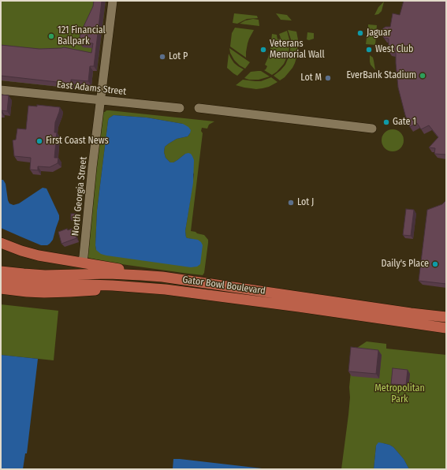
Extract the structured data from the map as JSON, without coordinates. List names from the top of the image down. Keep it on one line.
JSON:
{"streets":{"main road":["Gator Bowl Boulevard"],"street":["East Adams Street","North Georgia Street"]},"crossings":[["East Adams Street","North Georgia Street"]],"parks":["Metropolitan Park"],"places":["Jaguar","121 Financial Ballpark","Veterans Memorial Wall","West Club","Lot P","EverBank Stadium","Lot M","Gate 1","First Coast News","Lot J","Daily's Place"]}
